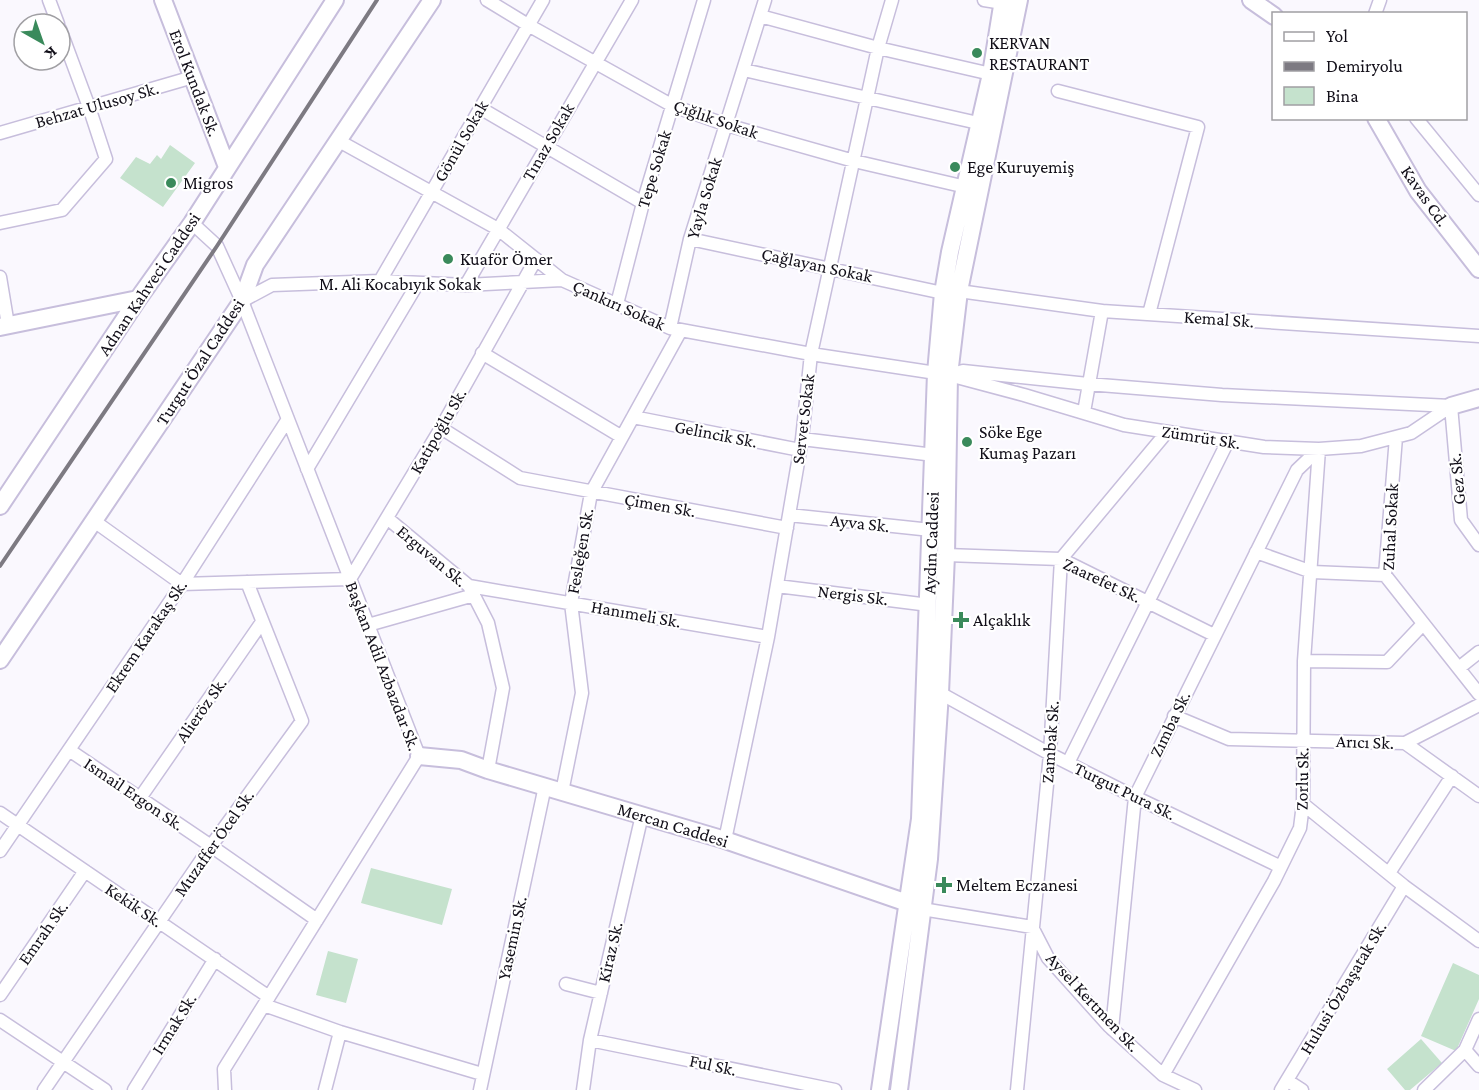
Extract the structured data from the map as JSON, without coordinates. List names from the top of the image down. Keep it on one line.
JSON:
{"streets":{"main road":["Erol Kundak Sk.","Kavas Cd.","Adnan Kahveci Caddesi","Turgut Özal Caddesi","Aydın Caddesi","Mercan Caddesi"],"street":["Behzat Ulusoy Sk.","Çığlık Sokak","Gönül Sokak","Tınaz Sokak","Tepe Sokak","Yayla Sokak","Çağlayan Sokak","M. Ali Kocabıyık Sokak","Çankırı Sokak","Kemal Sk.","Servet Sokak","Katipoğlu Sk.","Gelincik Sk.","Zümrüt Sk.","Gez Sk.","Çimen Sk.","Ayva Sk.","Zuhal Sokak","Fesleğen Sk.","Erguvan Sk.","Zaarefet Sk.","Nergis Sk.","Hanımeli Sk.","Ekrem Karakaş Sk.","Başkan Adil Azbazdar Sk.","Alieröz Sk.","Zımba Sk.","Zambak Sk.","Arıcı Sk.","Zorlu Sk.","Turgut Pura Sk.","Ismail Ergon Sk.","Muzaffer Öcel Sk.","Kekik Sk.","Emrah Sk.","Yasemin Sk.","Kiraz Sk.","Hulusi Özbaşatak Sk.","Aysel Kertmen Sk.","Irmak Sk.","Ful Sk."]},"crossings":[["Erol Kundak Sk.","Behzat Ulusoy Sk."],["Erol Kundak Sk.","Adnan Kahveci Caddesi"],["Çığlık Sokak","Gönül Sokak"],["Çığlık Sokak","Tınaz Sokak"],["Çığlık Sokak","Tepe Sokak"],["Çığlık Sokak","Yayla Sokak"],["Çığlık Sokak","Servet Sokak"],["Çığlık Sokak","Aydın Caddesi"],["Gönül Sokak","M. Ali Kocabıyık Sokak"],["Gönül Sokak","Çankırı Sokak"],["Tınaz Sokak","M. Ali Kocabıyık Sokak"],["Tınaz Sokak","Çankırı Sokak"],["Tepe Sokak","Çankırı Sokak"],["Yayla Sokak","Çağlayan Sokak"],["Yayla Sokak","Çankırı Sokak"],["Yayla Sokak","Fesleğen Sk."],["Çağlayan Sokak","Kemal Sk."],["Çağlayan Sokak","Servet Sokak"],["Çağlayan Sokak","Aydın Caddesi"],["Adnan Kahveci Caddesi","Başkan Adil Azbazdar Sk."],["M. Ali Kocabıyık Sokak","Çankırı Sokak"],["M. Ali Kocabıyık Sokak","Turgut Özal Caddesi"],["M. Ali Kocabıyık Sokak","Katipoğlu Sk."],["M. Ali Kocabıyık Sokak","Başkan Adil Azbazdar Sk."],["Çankırı Sokak","Turgut Özal Caddesi"],["Çankırı Sokak","Servet Sokak"],["Çankırı Sokak","Katipoğlu Sk."],["Çankırı Sokak","Zümrüt Sk."],["Çankırı Sokak","Aydın Caddesi"],["Çankırı Sokak","Fesleğen Sk."],["Kemal Sk.","Aydın Caddesi"],["Turgut Özal Caddesi","Başkan Adil Azbazdar Sk."],["Servet Sokak","Gelincik Sk."],["Servet Sokak","Çimen Sk."],["Servet Sokak","Ayva Sk."],["Servet Sokak","Nergis Sk."],["Servet Sokak","Hanımeli Sk."],["Servet Sokak","Mercan Caddesi"],["Katipoğlu Sk.","Çimen Sk."],["Katipoğlu Sk.","Erguvan Sk."],["Katipoğlu Sk.","Başkan Adil Azbazdar Sk."],["Gelincik Sk.","Aydın Caddesi"],["Gelincik Sk.","Fesleğen Sk."],["Zümrüt Sk.","Gez Sk."],["Zümrüt Sk.","Zuhal Sokak"],["Zümrüt Sk.","Aydın Caddesi"],["Zümrüt Sk.","Zımba Sk."],["Zümrüt Sk.","Zorlu Sk."],["Çimen Sk.","Fesleğen Sk."],["Ayva Sk.","Aydın Caddesi"],["Aydın Caddesi","Zaarefet Sk."],["Aydın Caddesi","Nergis Sk."],["Aydın Caddesi","Turgut Pura Sk."],["Aydın Caddesi","Mercan Caddesi"],["Fesleğen Sk.","Hanımeli Sk."],["Fesleğen Sk.","Mercan Caddesi"],["Erguvan Sk.","Hanımeli Sk."],["Erguvan Sk.","Mercan Caddesi"],["Zaarefet Sk.","Zımba Sk."],["Zaarefet Sk.","Zambak Sk."],["Ekrem Karakaş Sk.","Başkan Adil Azbazdar Sk."],["Ekrem Karakaş Sk.","Ismail Ergon Sk."],["Ekrem Karakaş Sk.","Kekik Sk."],["Başkan Adil Azbazdar Sk.","Ismail Ergon Sk."],["Başkan Adil Azbazdar Sk.","Mercan Caddesi"],["Başkan Adil Azbazdar Sk.","Kekik Sk."],["Alieröz Sk.","Ismail Ergon Sk."],["Alieröz Sk.","Muzaffer Öcel Sk."],["Zımba Sk.","Arıcı Sk."],["Zımba Sk.","Zorlu Sk."],["Zımba Sk.","Turgut Pura Sk."],["Zımba Sk.","Aysel Kertmen Sk."],["Zambak Sk.","Turgut Pura Sk."],["Zambak Sk.","Aysel Kertmen Sk."],["Arıcı Sk.","Zorlu Sk."],["Zorlu Sk.","Turgut Pura Sk."],["Zorlu Sk.","Aysel Kertmen Sk."],["Ismail Ergon Sk.","Muzaffer Öcel Sk."],["Mercan Caddesi","Yasemin Sk."],["Mercan Caddesi","Kiraz Sk."],["Muzaffer Öcel Sk.","Kekik Sk."],["Kekik Sk.","Emrah Sk."],["Kekik Sk.","Yasemin Sk."],["Kekik Sk.","Irmak Sk."],["Kiraz Sk.","Ful Sk."]],"places":{"other":["KERVAN RESTAURANT","Ege Kuruyemiş","Migros","Kuaför Ömer","Söke Ege Kumaş Pazarı"],"health":["Alçaklık","Meltem Eczanesi"]},"legend":["Yol","Demiryolu","Bina"],"north":"bottom right"}
